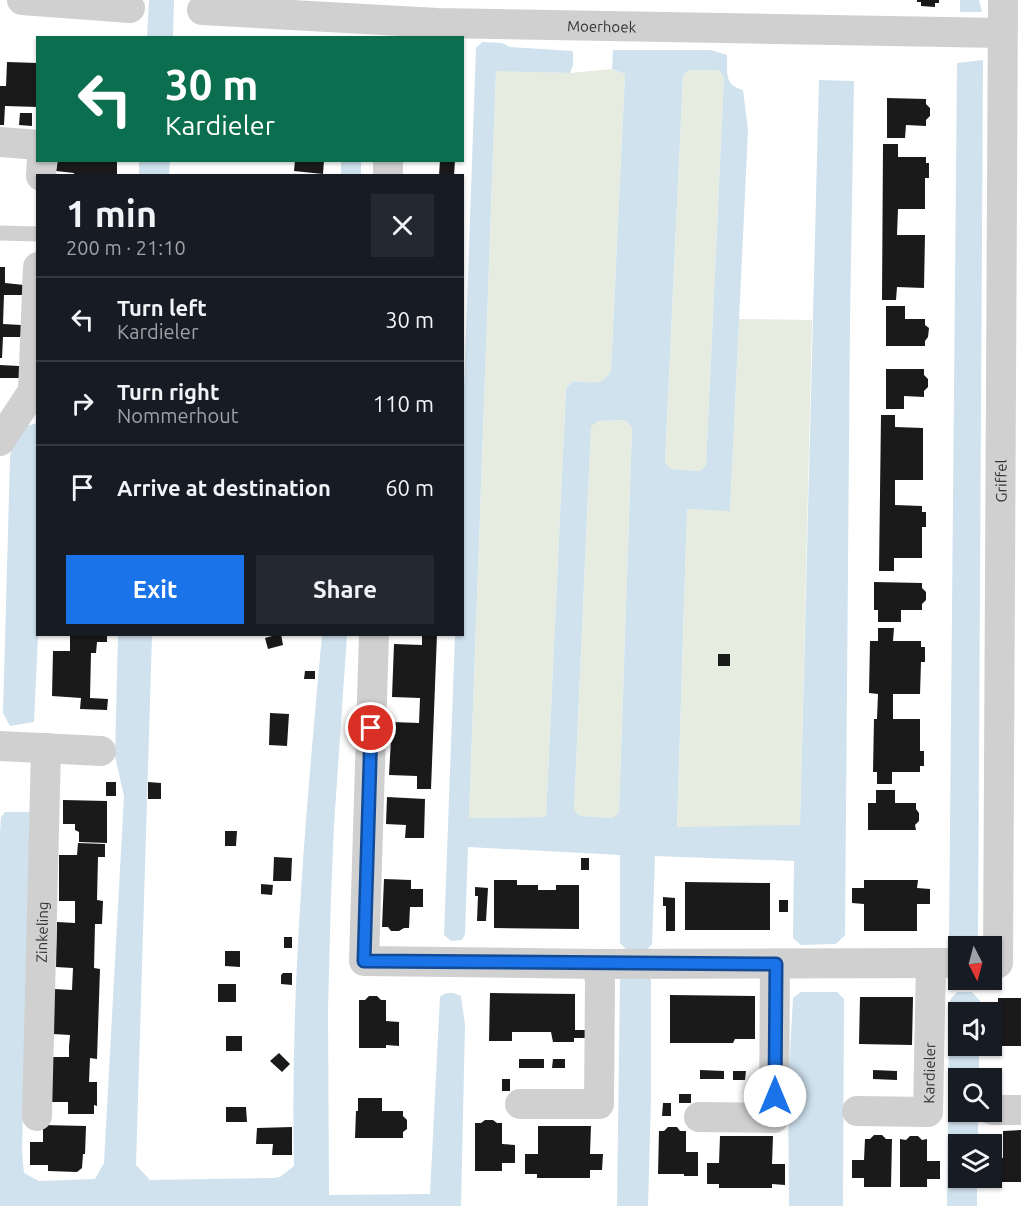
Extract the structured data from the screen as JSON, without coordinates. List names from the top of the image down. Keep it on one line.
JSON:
{"streets":{"street":["Moerhoek","Griffel","Zinkeling","Kardieler"]},"crossings":[["Moerhoek","Griffel"]],"north":"bottom","page":{"turn":["30 m","Kardieler"],"heading":["1 min","200 m · 21:10"],"list":[{"name":"Turn left","note":"Kardieler","value":"30 m"},{"name":"Turn right","note":"Nommerhout","value":"110 m"},{"name":"Arrive at destination","value":"60 m"}],"buttons":["Exit","Share"]}}
